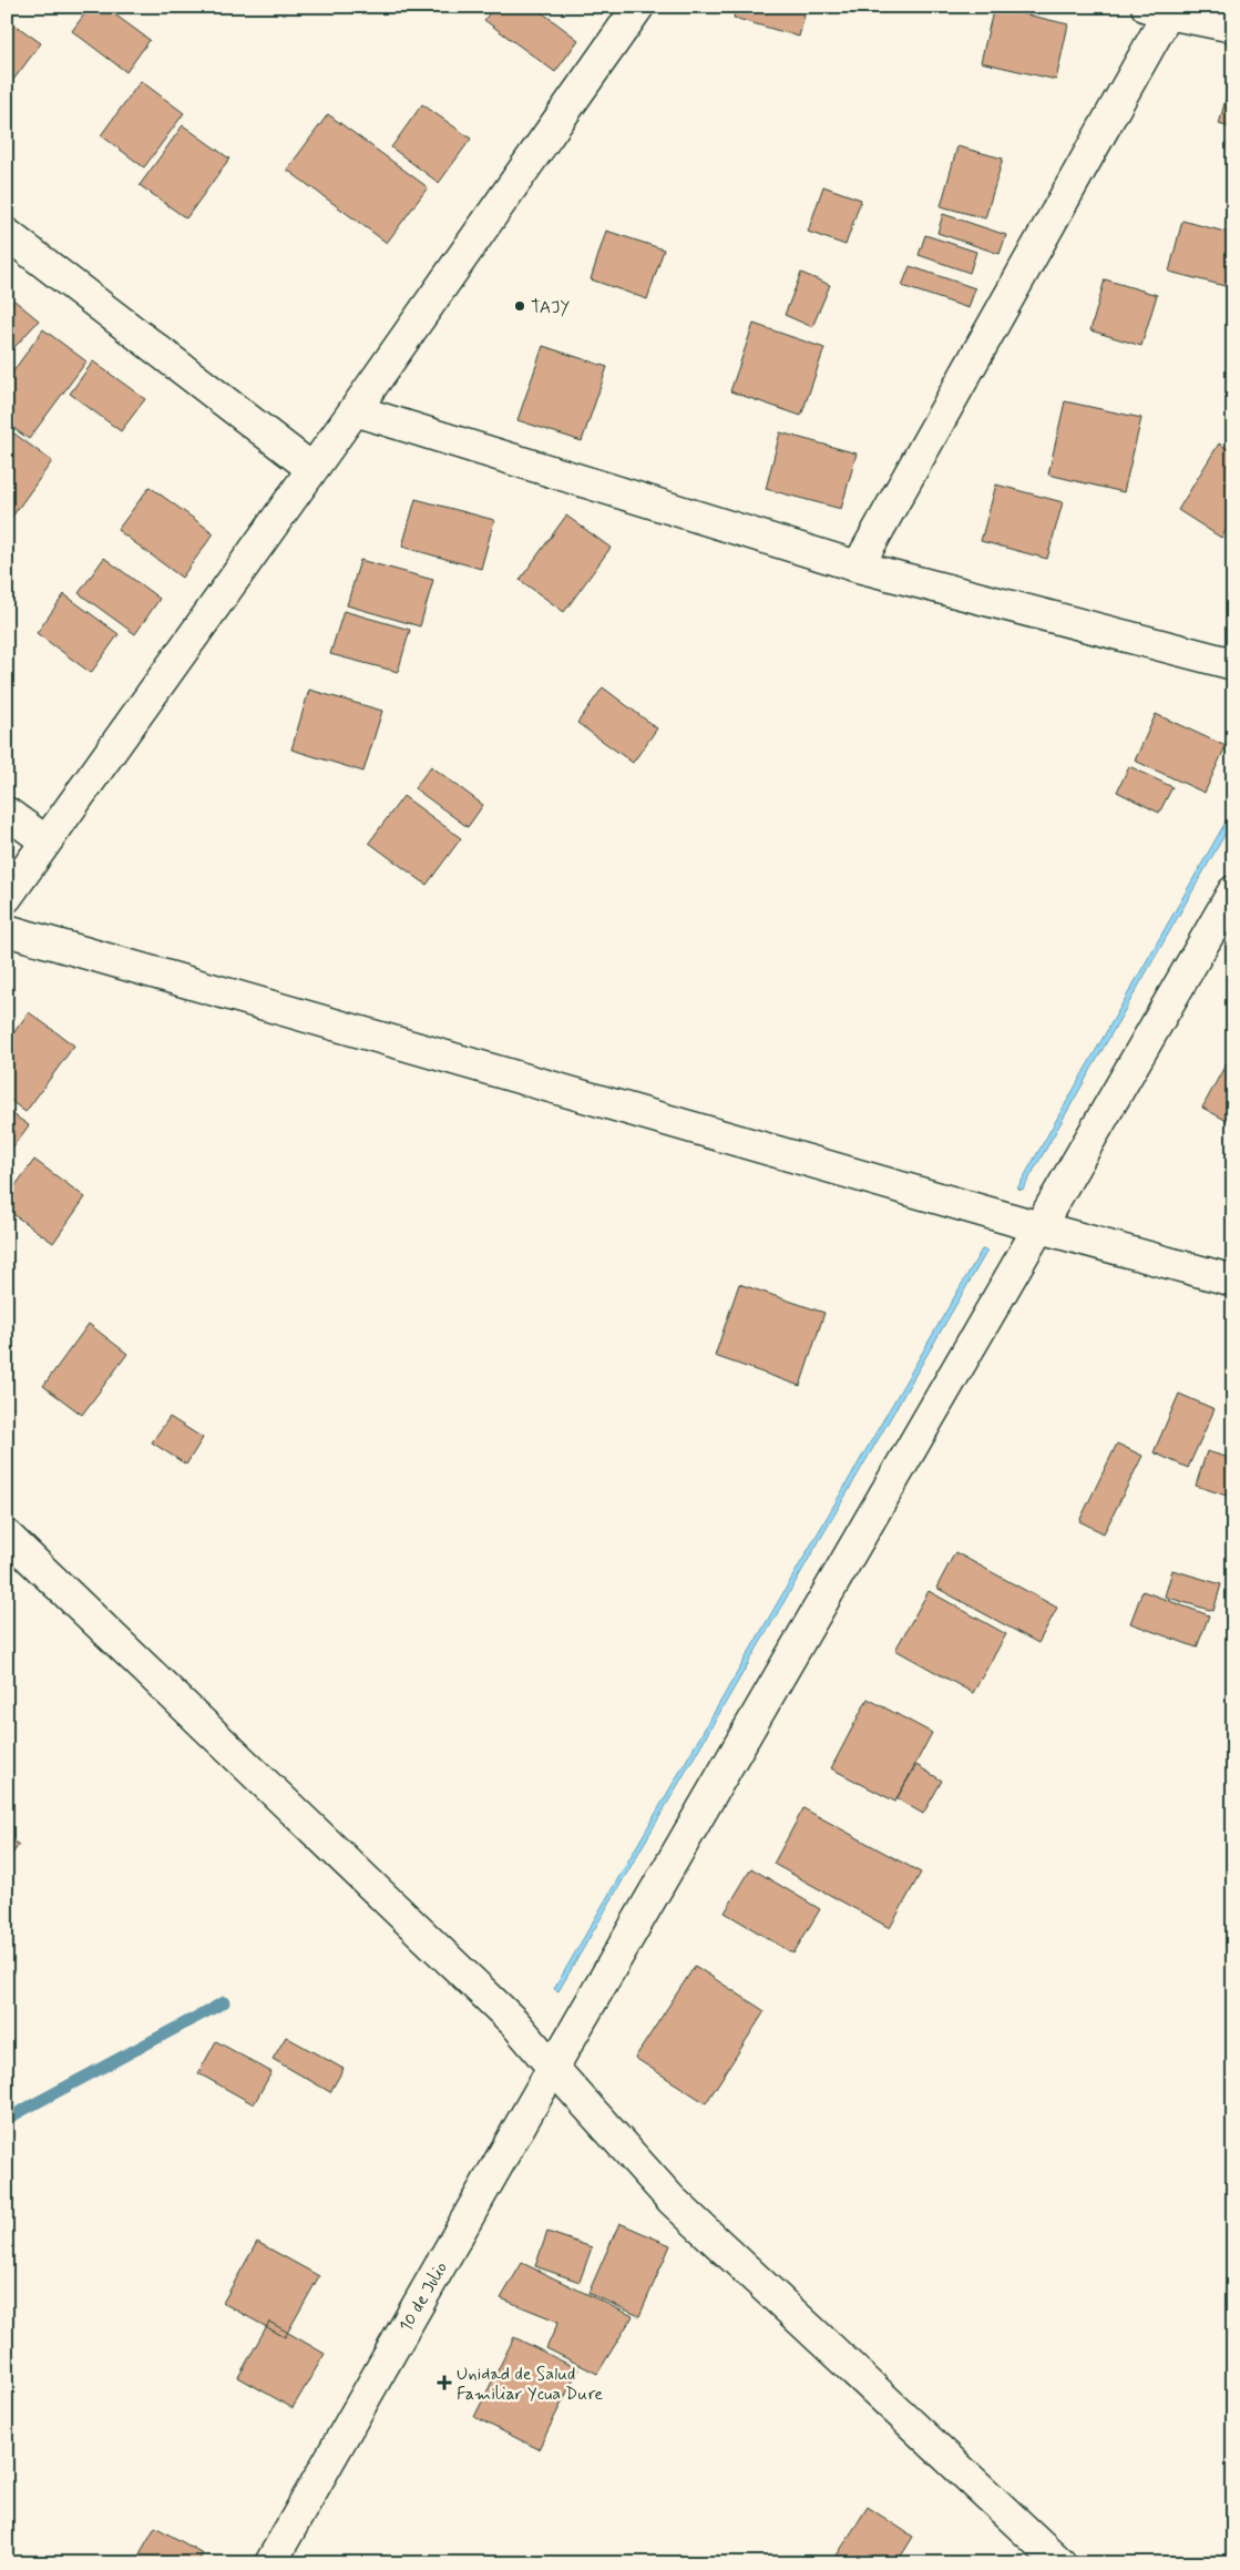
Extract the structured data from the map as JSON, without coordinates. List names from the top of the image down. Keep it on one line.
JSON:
{"streets":{"street":["10 de Julio"]},"places":{"other":["TAJY"],"health":["Unidad de Salud Familiar Ycua Dure"]}}
